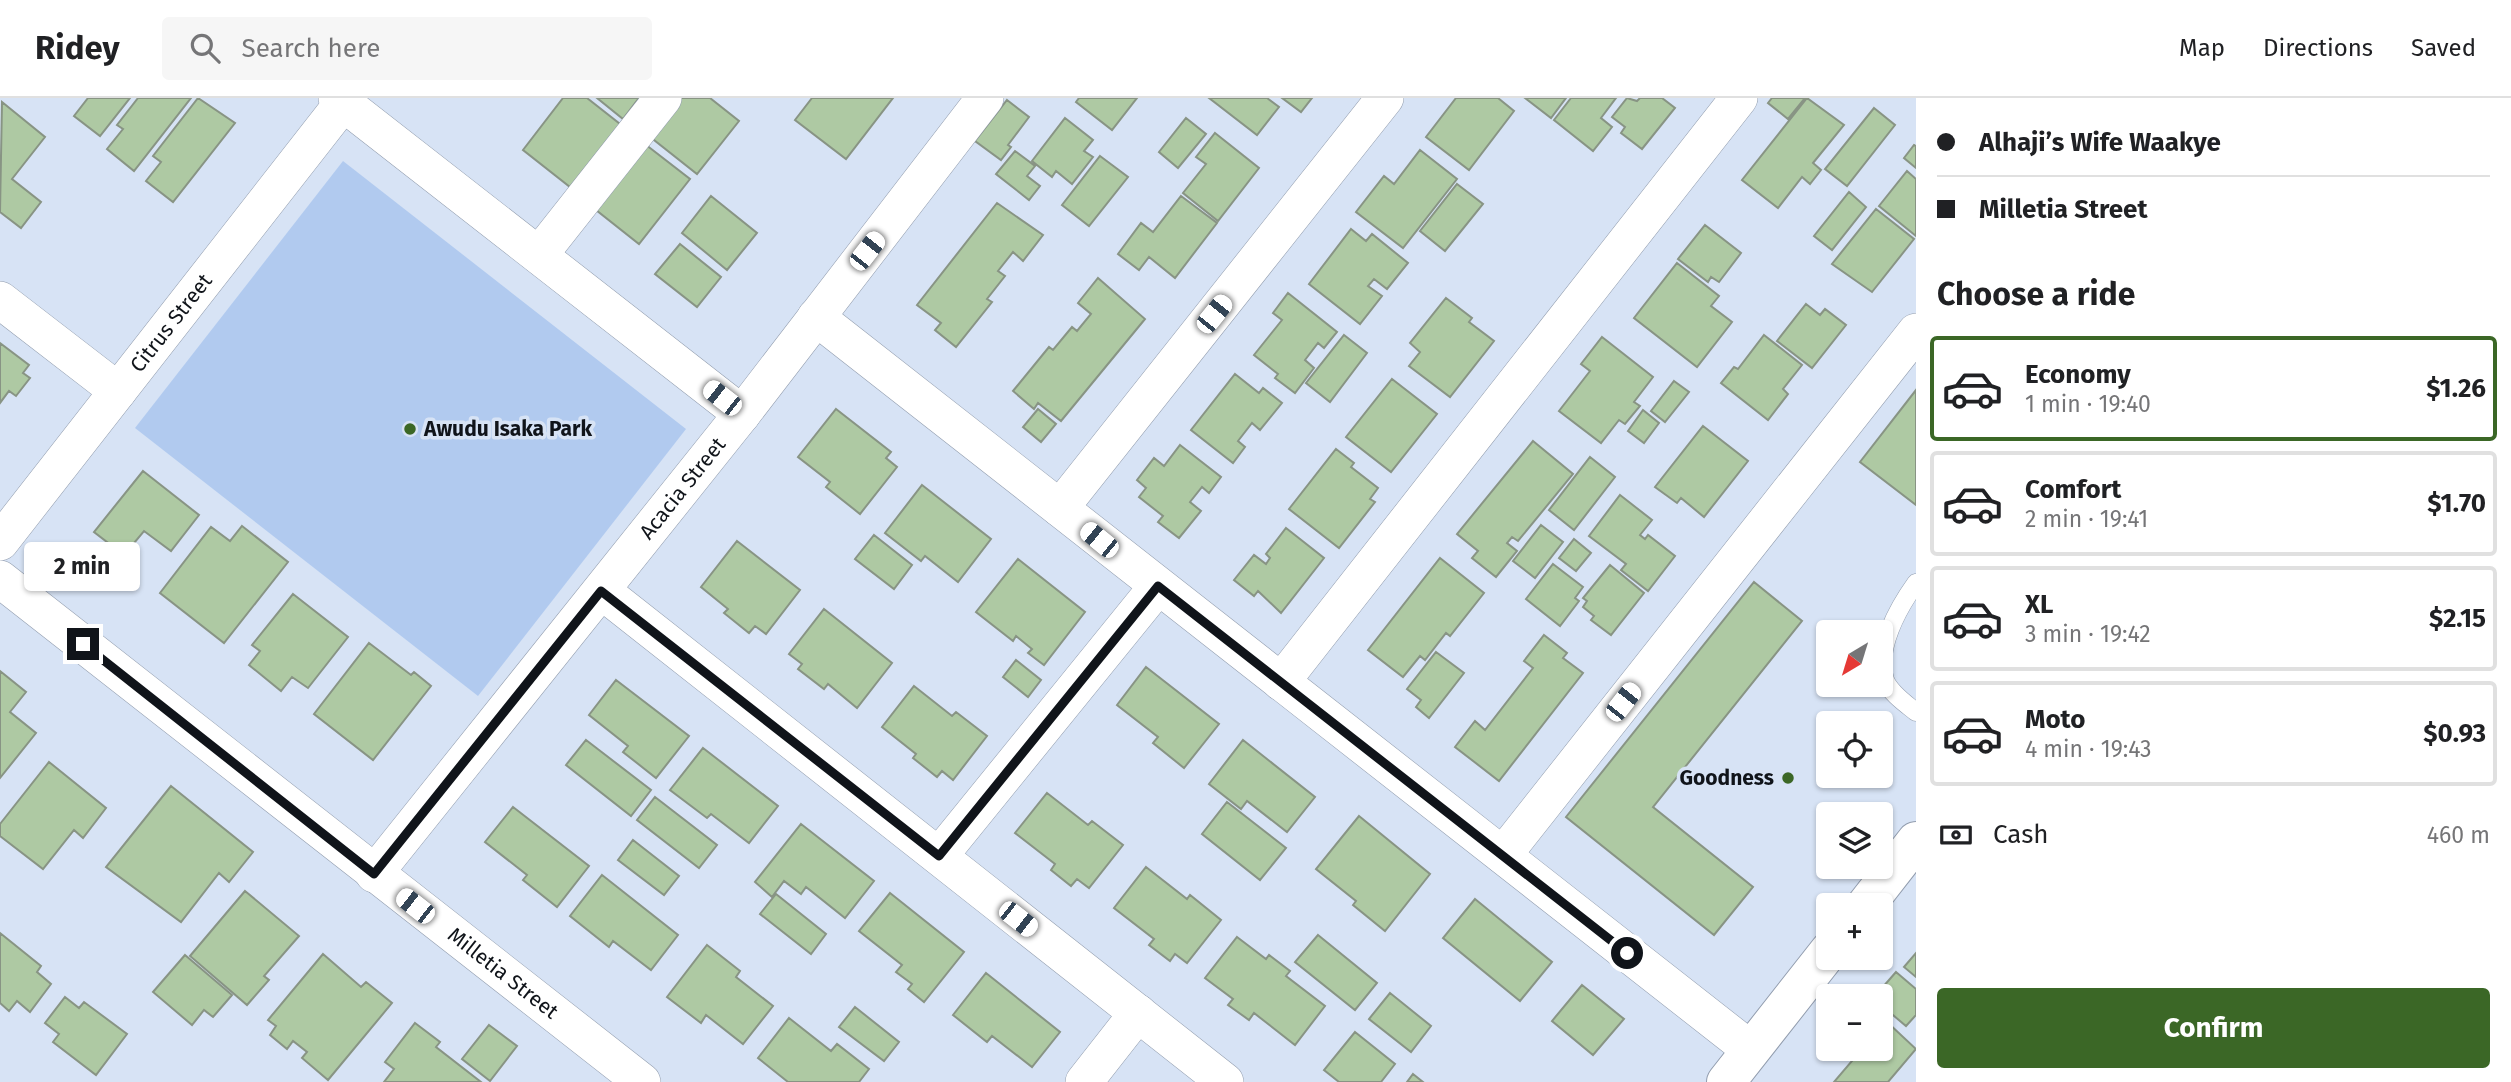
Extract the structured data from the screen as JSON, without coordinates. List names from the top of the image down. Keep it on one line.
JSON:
{"streets":{"street":["Citrus Street","Acacia Street","Milletia Street"]},"crossings":[["Acacia Street","Milletia Street"]],"places":["Awudu Isaka Park","Goodness"],"north":"bottom left","page":{"header":"Ridey","search":"Search here","nav":["Map","Directions","Saved"],"banner":["Alhaji’s Wife Waakye","Milletia Street"],"heading":"Choose a ride","list":[{"name":"Economy","note":"1 min · 19:40","value":"$1.26"},{"name":"Comfort","note":"2 min · 19:41","value":"$1.70"},{"name":"XL","note":"3 min · 19:42","value":"$2.15"},{"name":"Moto","note":"4 min · 19:43","value":"$0.93"}],"bubble":"2 min","map_buttons":["+","−"],"pay":["Cash","460 m"],"buttons":"Confirm"}}
